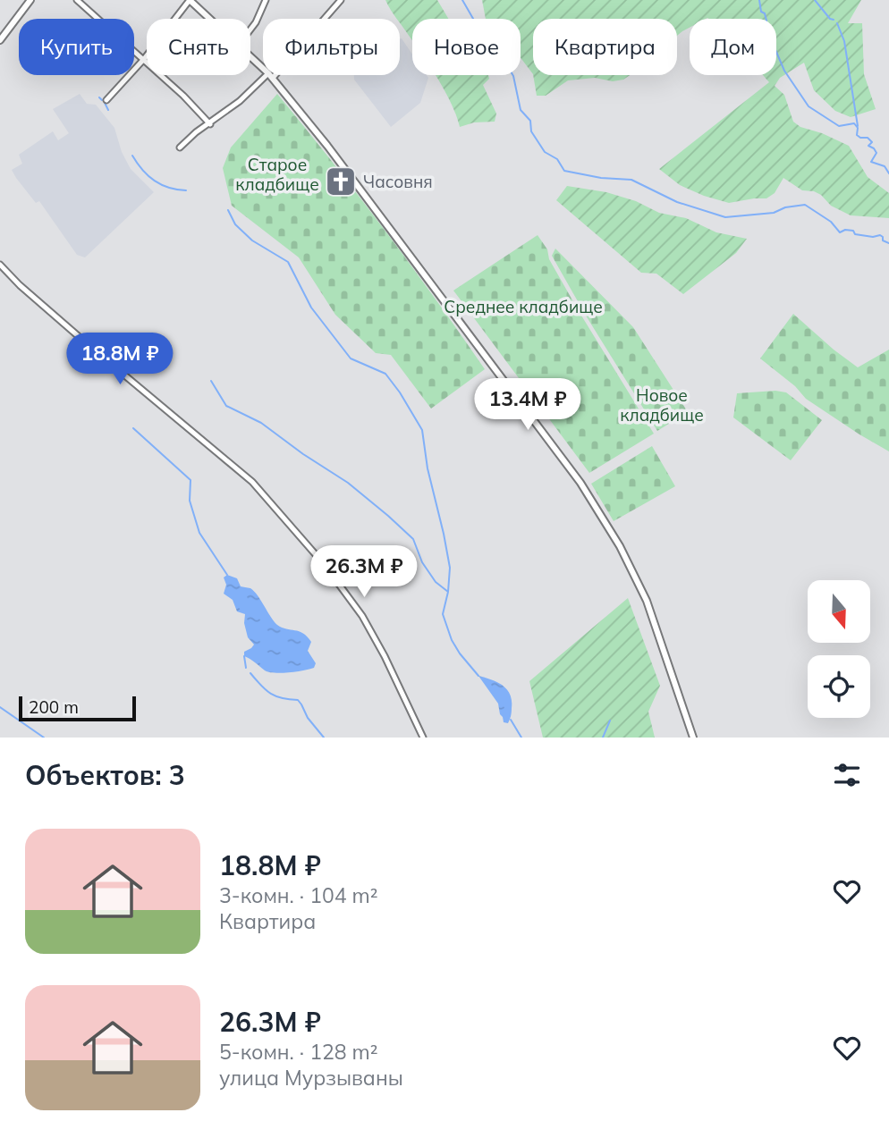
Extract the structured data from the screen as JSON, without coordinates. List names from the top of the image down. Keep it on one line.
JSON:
{"parks":["Старое кладбище","Среднее кладбище","Новое кладбище"],"places":{"church":["Часовня"]},"scale_bar":"200 m","north":"bottom","page":{"chip":["Купить","Снять","Фильтры","Новое","Квартира","Дом"],"price":["18.8M ₽","13.4M ₽","26.3M ₽"],"scale":"200 m","heading":"Объектов: 3","list":[{"name":"18.8M ₽","note":"3-комн. · 104 m² · Квартира"},{"name":"26.3M ₽","note":"5-комн. · 128 m² · улица Мурзываны"}]}}
